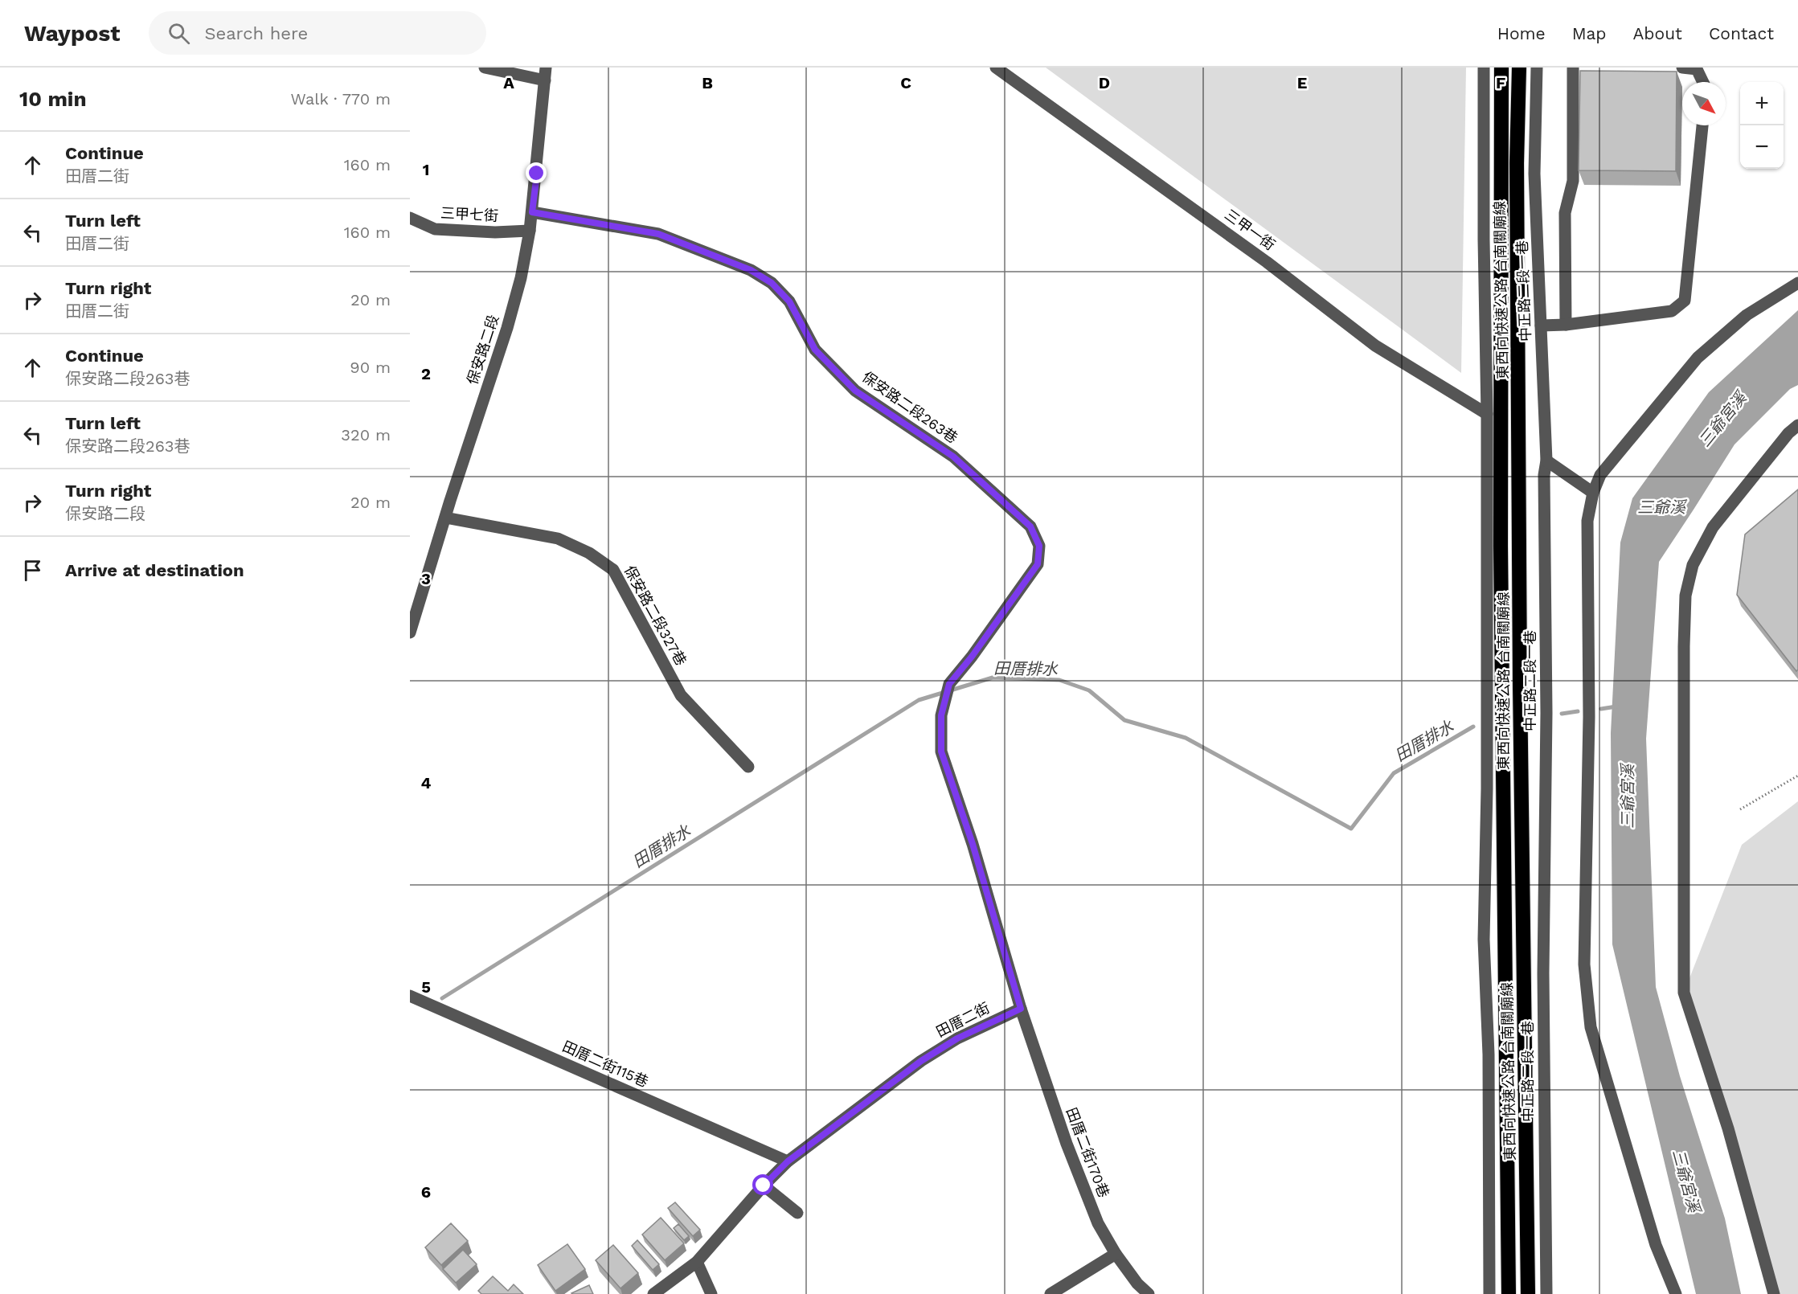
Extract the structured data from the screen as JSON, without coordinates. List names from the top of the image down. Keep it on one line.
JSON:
{"streets":{"highway":["東西向快速公路 台南關廟線"],"street":["三甲七街","三甲一街","中正路二段一巷","保安路二段","保安路二段263巷","保安路二段327巷","田厝二街","田厝二街115巷","田厝二街170巷"]},"crossings":[["三甲七街","保安路二段"],["保安路二段","保安路二段263巷"],["保安路二段","保安路二段327巷"],["保安路二段263巷","田厝二街"],["保安路二段263巷","田厝二街170巷"],["田厝二街","田厝二街115巷"],["田厝二街","田厝二街170巷"]],"water":["三爺宮溪","三爺溪","田厝排水"],"north":"bottom right","page":{"header":"Waypost","search":"Search here","nav":["Home","Map","About","Contact"],"heading":["10 min","Walk · 770 m"],"map_buttons":["+","−"],"list":[["Continue","田厝二街","160 m"],["Turn left","田厝二街","160 m"],["Turn right","田厝二街","20 m"],["Continue","保安路二段263巷","90 m"],["Turn left","保安路二段263巷","320 m"],["Turn right","保安路二段","20 m"],"Arrive at destination"]},"grid":{"columns":["A","B","C","D","E","F"],"rows":["1","2","3","4","5","6"]}}
